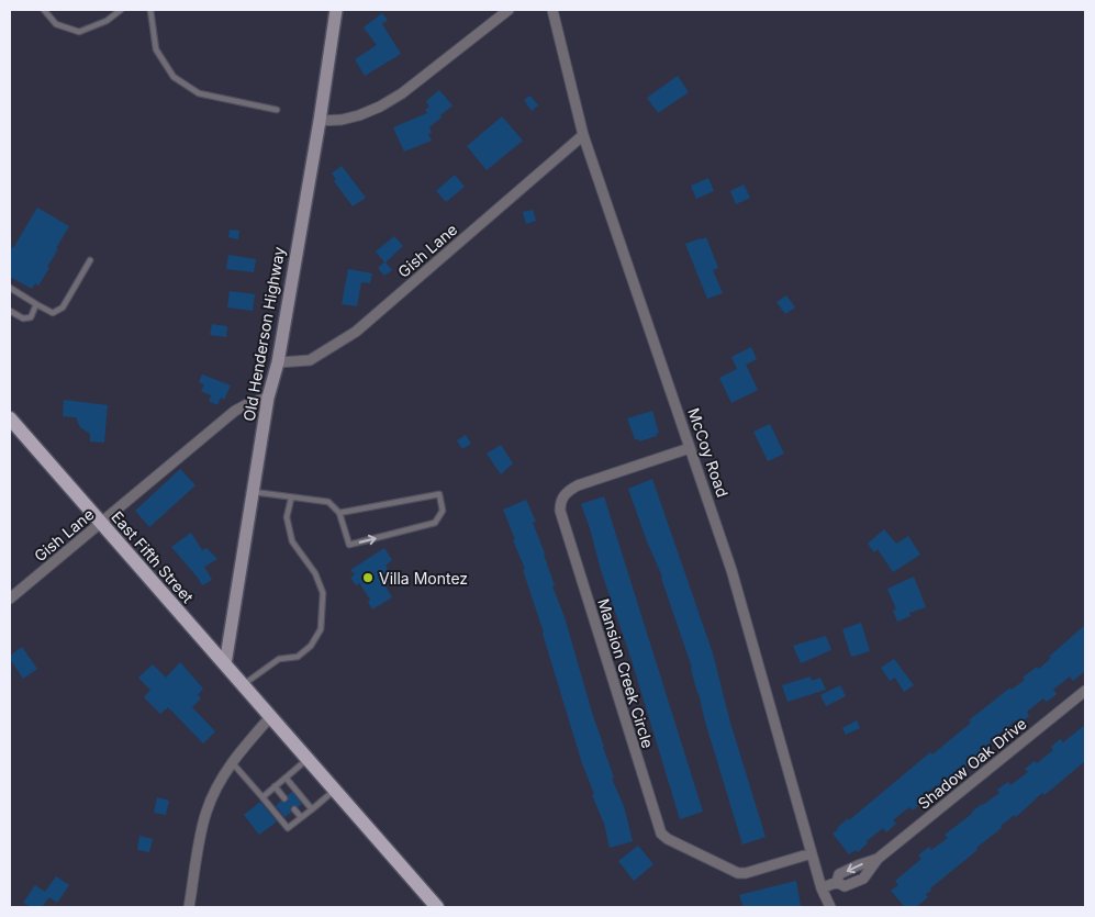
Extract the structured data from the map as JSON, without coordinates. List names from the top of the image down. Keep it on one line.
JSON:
{"streets":{"main road":["Old Henderson Highway","East Fifth Street"],"street":["Gish Lane","McCoy Road","Mansion Creek Circle","Shadow Oak Drive"]},"crossings":[["Gish Lane","Old Henderson Highway"],["Gish Lane","McCoy Road"],["Gish Lane","East Fifth Street"],["Old Henderson Highway","East Fifth Street"],["McCoy Road","Mansion Creek Circle"],["McCoy Road","Shadow Oak Drive"]],"places":["Villa Montez"]}
